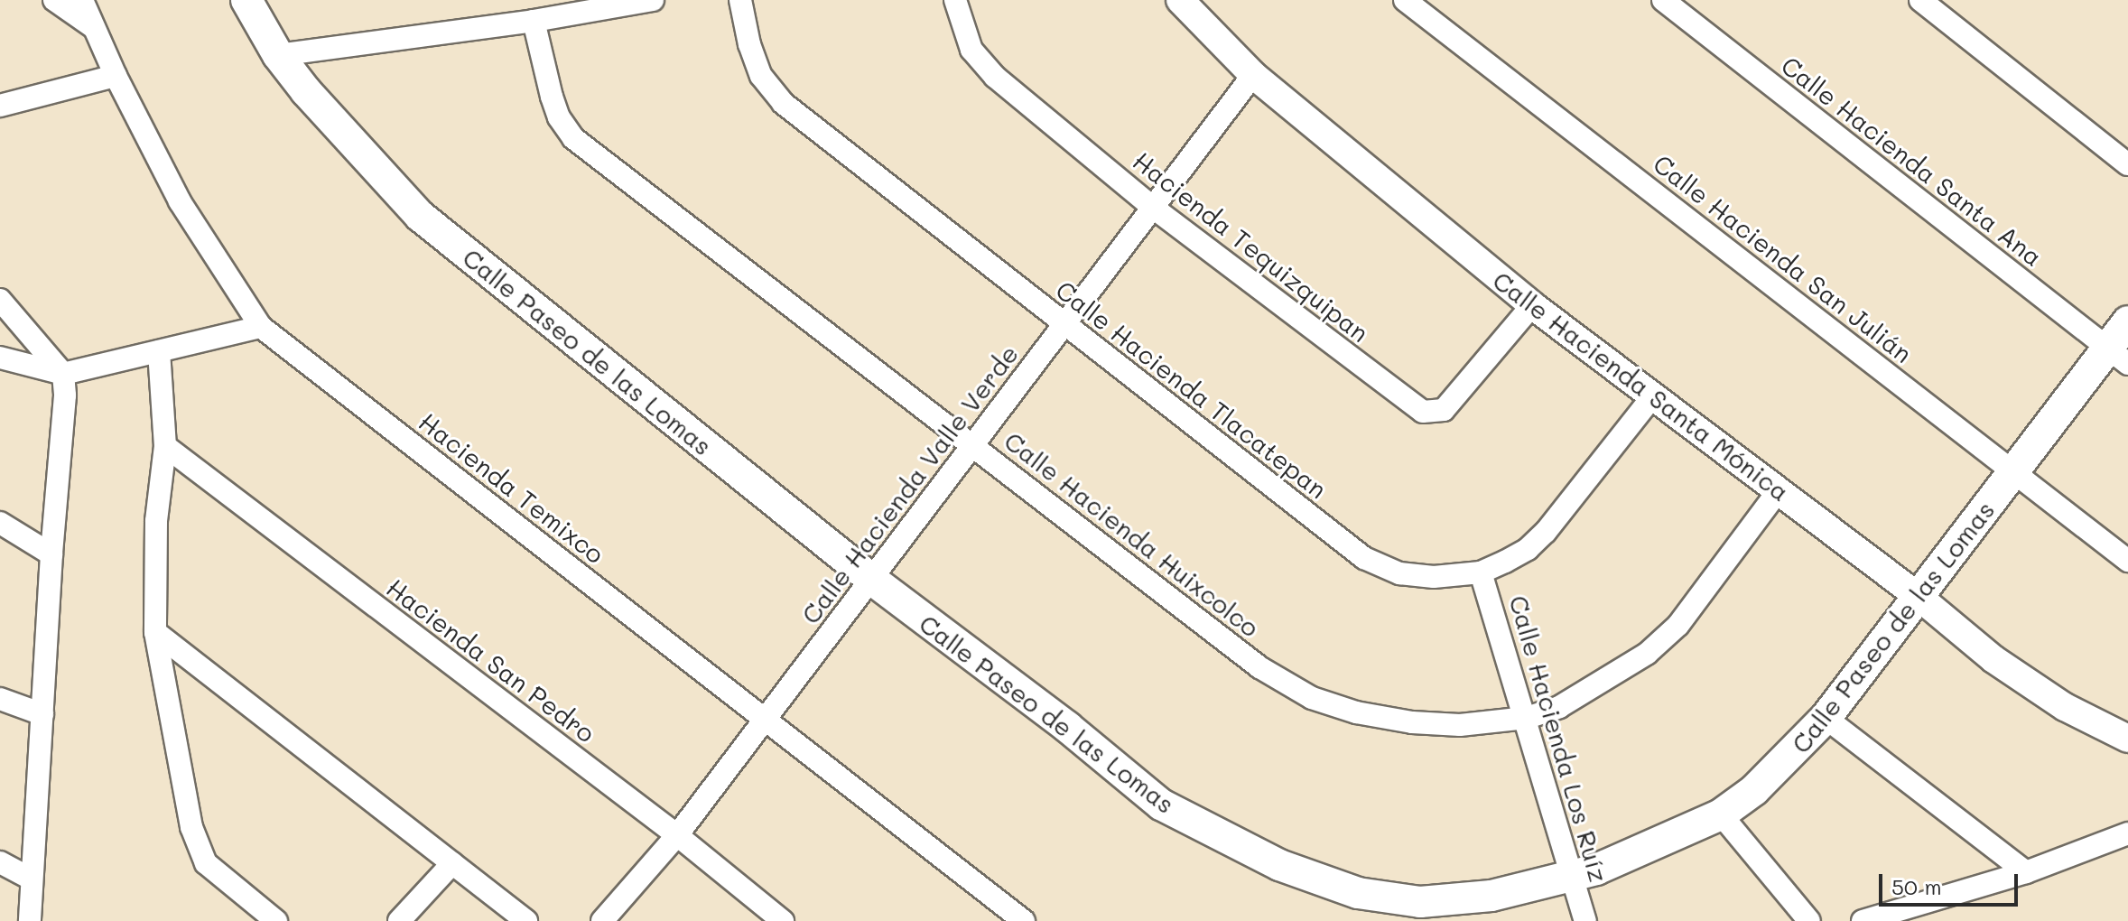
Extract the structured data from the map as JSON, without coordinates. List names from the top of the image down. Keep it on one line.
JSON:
{"streets":{"main road":["Calle Paseo de las Lomas"],"street":["Calle Hacienda Santa Ana","Hacienda Tequizquipan","Calle Hacienda San Julián","Calle Hacienda Santa Mónica","Calle Hacienda Tlacatepan","Calle Hacienda Valle Verde","Hacienda Temixco","Calle Hacienda Huixcolco","Hacienda San Pedro","Calle Hacienda Los Ruíz"]},"crossings":[["Calle Hacienda Santa Ana","Calle Paseo de las Lomas"],["Hacienda Tequizquipan","Calle Hacienda Santa Mónica"],["Hacienda Tequizquipan","Calle Hacienda Valle Verde"],["Calle Hacienda San Julián","Calle Paseo de las Lomas"],["Calle Paseo de las Lomas","Calle Hacienda Santa Mónica"],["Calle Paseo de las Lomas","Calle Hacienda Valle Verde"],["Calle Paseo de las Lomas","Calle Hacienda Los Ruíz"],["Calle Hacienda Santa Mónica","Calle Hacienda Tlacatepan"],["Calle Hacienda Santa Mónica","Calle Hacienda Valle Verde"],["Calle Hacienda Santa Mónica","Calle Hacienda Huixcolco"],["Calle Hacienda Tlacatepan","Calle Hacienda Valle Verde"],["Calle Hacienda Tlacatepan","Calle Hacienda Los Ruíz"],["Calle Hacienda Valle Verde","Hacienda Temixco"],["Calle Hacienda Valle Verde","Calle Hacienda Huixcolco"],["Calle Hacienda Valle Verde","Hacienda San Pedro"],["Calle Hacienda Huixcolco","Calle Hacienda Los Ruíz"]],"scale_bar":"50 m"}
